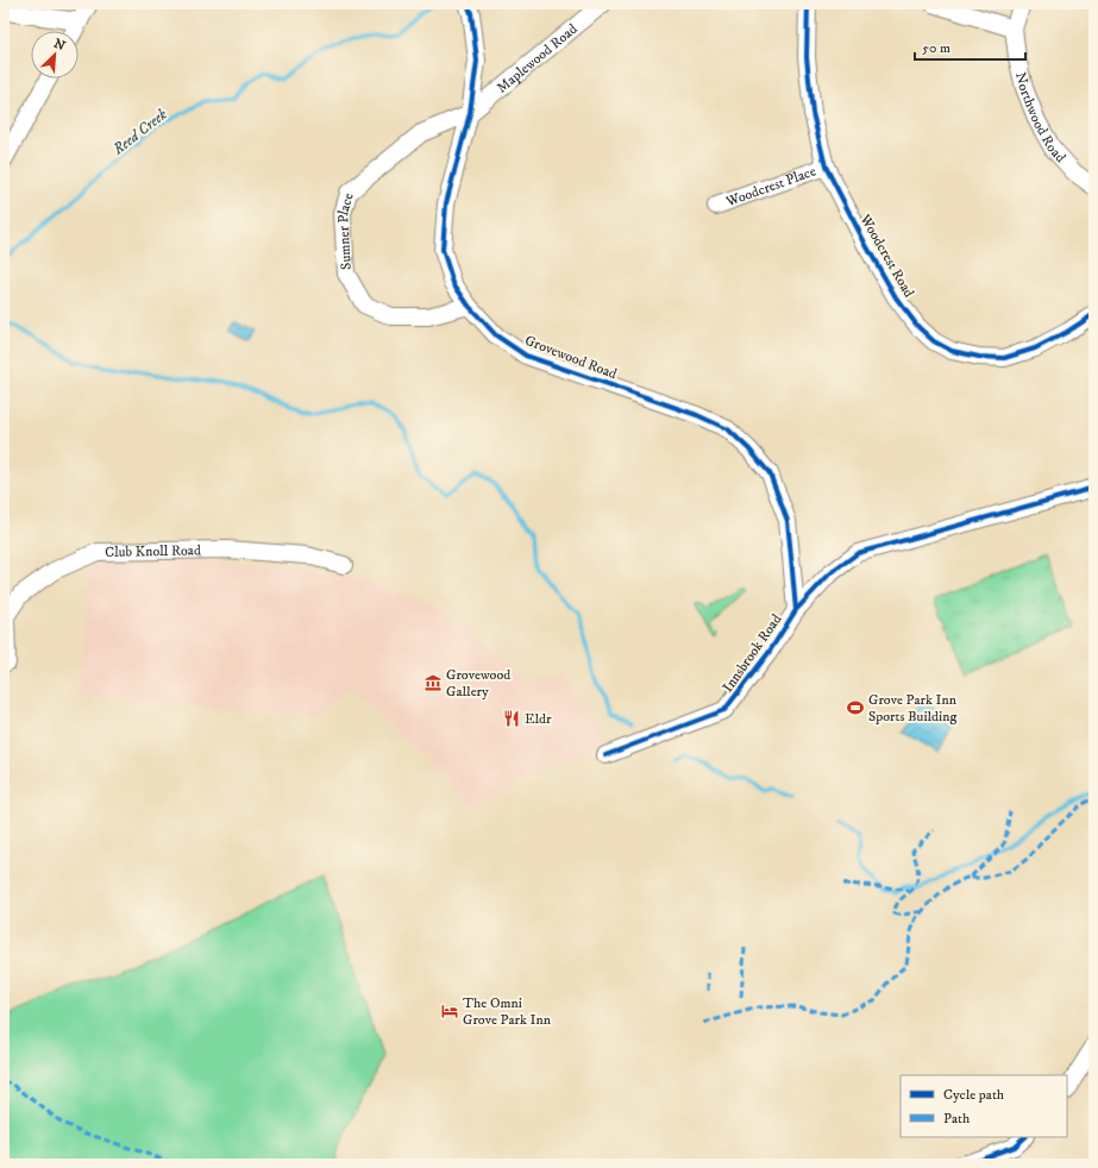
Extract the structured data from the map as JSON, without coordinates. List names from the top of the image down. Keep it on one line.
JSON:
{"streets":{"street":["Maplewood Road","Northwood Road","Woodcrest Place","Sumner Place","Woodcrest Road","Grovewood Road","Club Knoll Road","Innsbrook Road"]},"crossings":[["Maplewood Road","Sumner Place"],["Maplewood Road","Grovewood Road"],["Woodcrest Place","Woodcrest Road"],["Sumner Place","Grovewood Road"],["Grovewood Road","Innsbrook Road"]],"water":["Reed Creek"],"places":{"museum":["Grovewood Gallery"],"sports":["Grove Park Inn Sports Building"],"restaurant":["Eldr"],"hotel":["The Omni Grove Park Inn"]},"legend":["Cycle path","Path"],"scale_bar":"50 m","north":"top right"}
